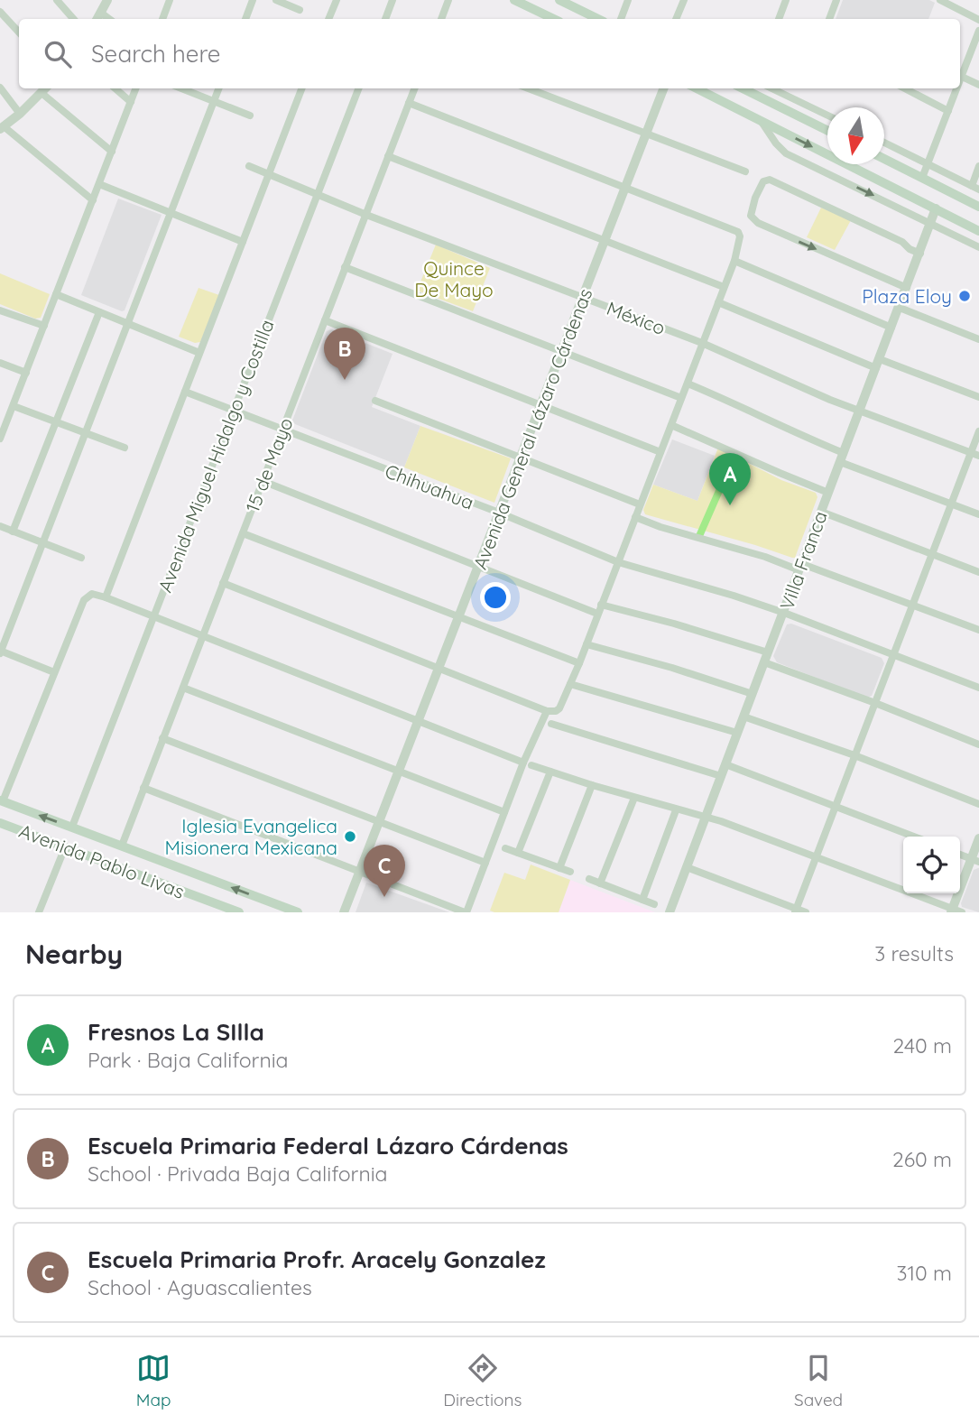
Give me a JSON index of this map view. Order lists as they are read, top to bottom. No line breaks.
{"streets":{"main road":["Avenida Pablo Livas"],"street":["México","Avenida General Lázaro Cárdenas","Avenida Miguel Hidalgo y Costilla","15 de Mayo","Chihuahua","Villa Franca"]},"crossings":[["México","Avenida General Lázaro Cárdenas"],["México","Avenida Miguel Hidalgo y Costilla"],["México","15 de Mayo"],["México","Villa Franca"],["Avenida General Lázaro Cárdenas","Chihuahua"],["Avenida Miguel Hidalgo y Costilla","Chihuahua"],["Avenida Miguel Hidalgo y Costilla","Avenida Pablo Livas"],["15 de Mayo","Chihuahua"],["15 de Mayo","Avenida Pablo Livas"],["Chihuahua","Villa Franca"]],"parks":["Quince De Mayo"],"places":["Plaza Eloy","Iglesia Evangelica Misionera Mexicana"],"north":"bottom","page":{"search":"Search here","pins":["B","A","C"],"heading":["Nearby","3 results"],"list":[{"mark":"A","name":"Fresnos La SIlla","note":"Park · Baja California","value":"240 m"},{"mark":"B","name":"Escuela Primaria Federal Lázaro Cárdenas","note":"School · Privada Baja California","value":"260 m"},{"mark":"C","name":"Escuela Primaria Profr. Aracely Gonzalez","note":"School · Aguascalientes","value":"310 m"}],"nav":["Map","Directions","Saved"]}}
